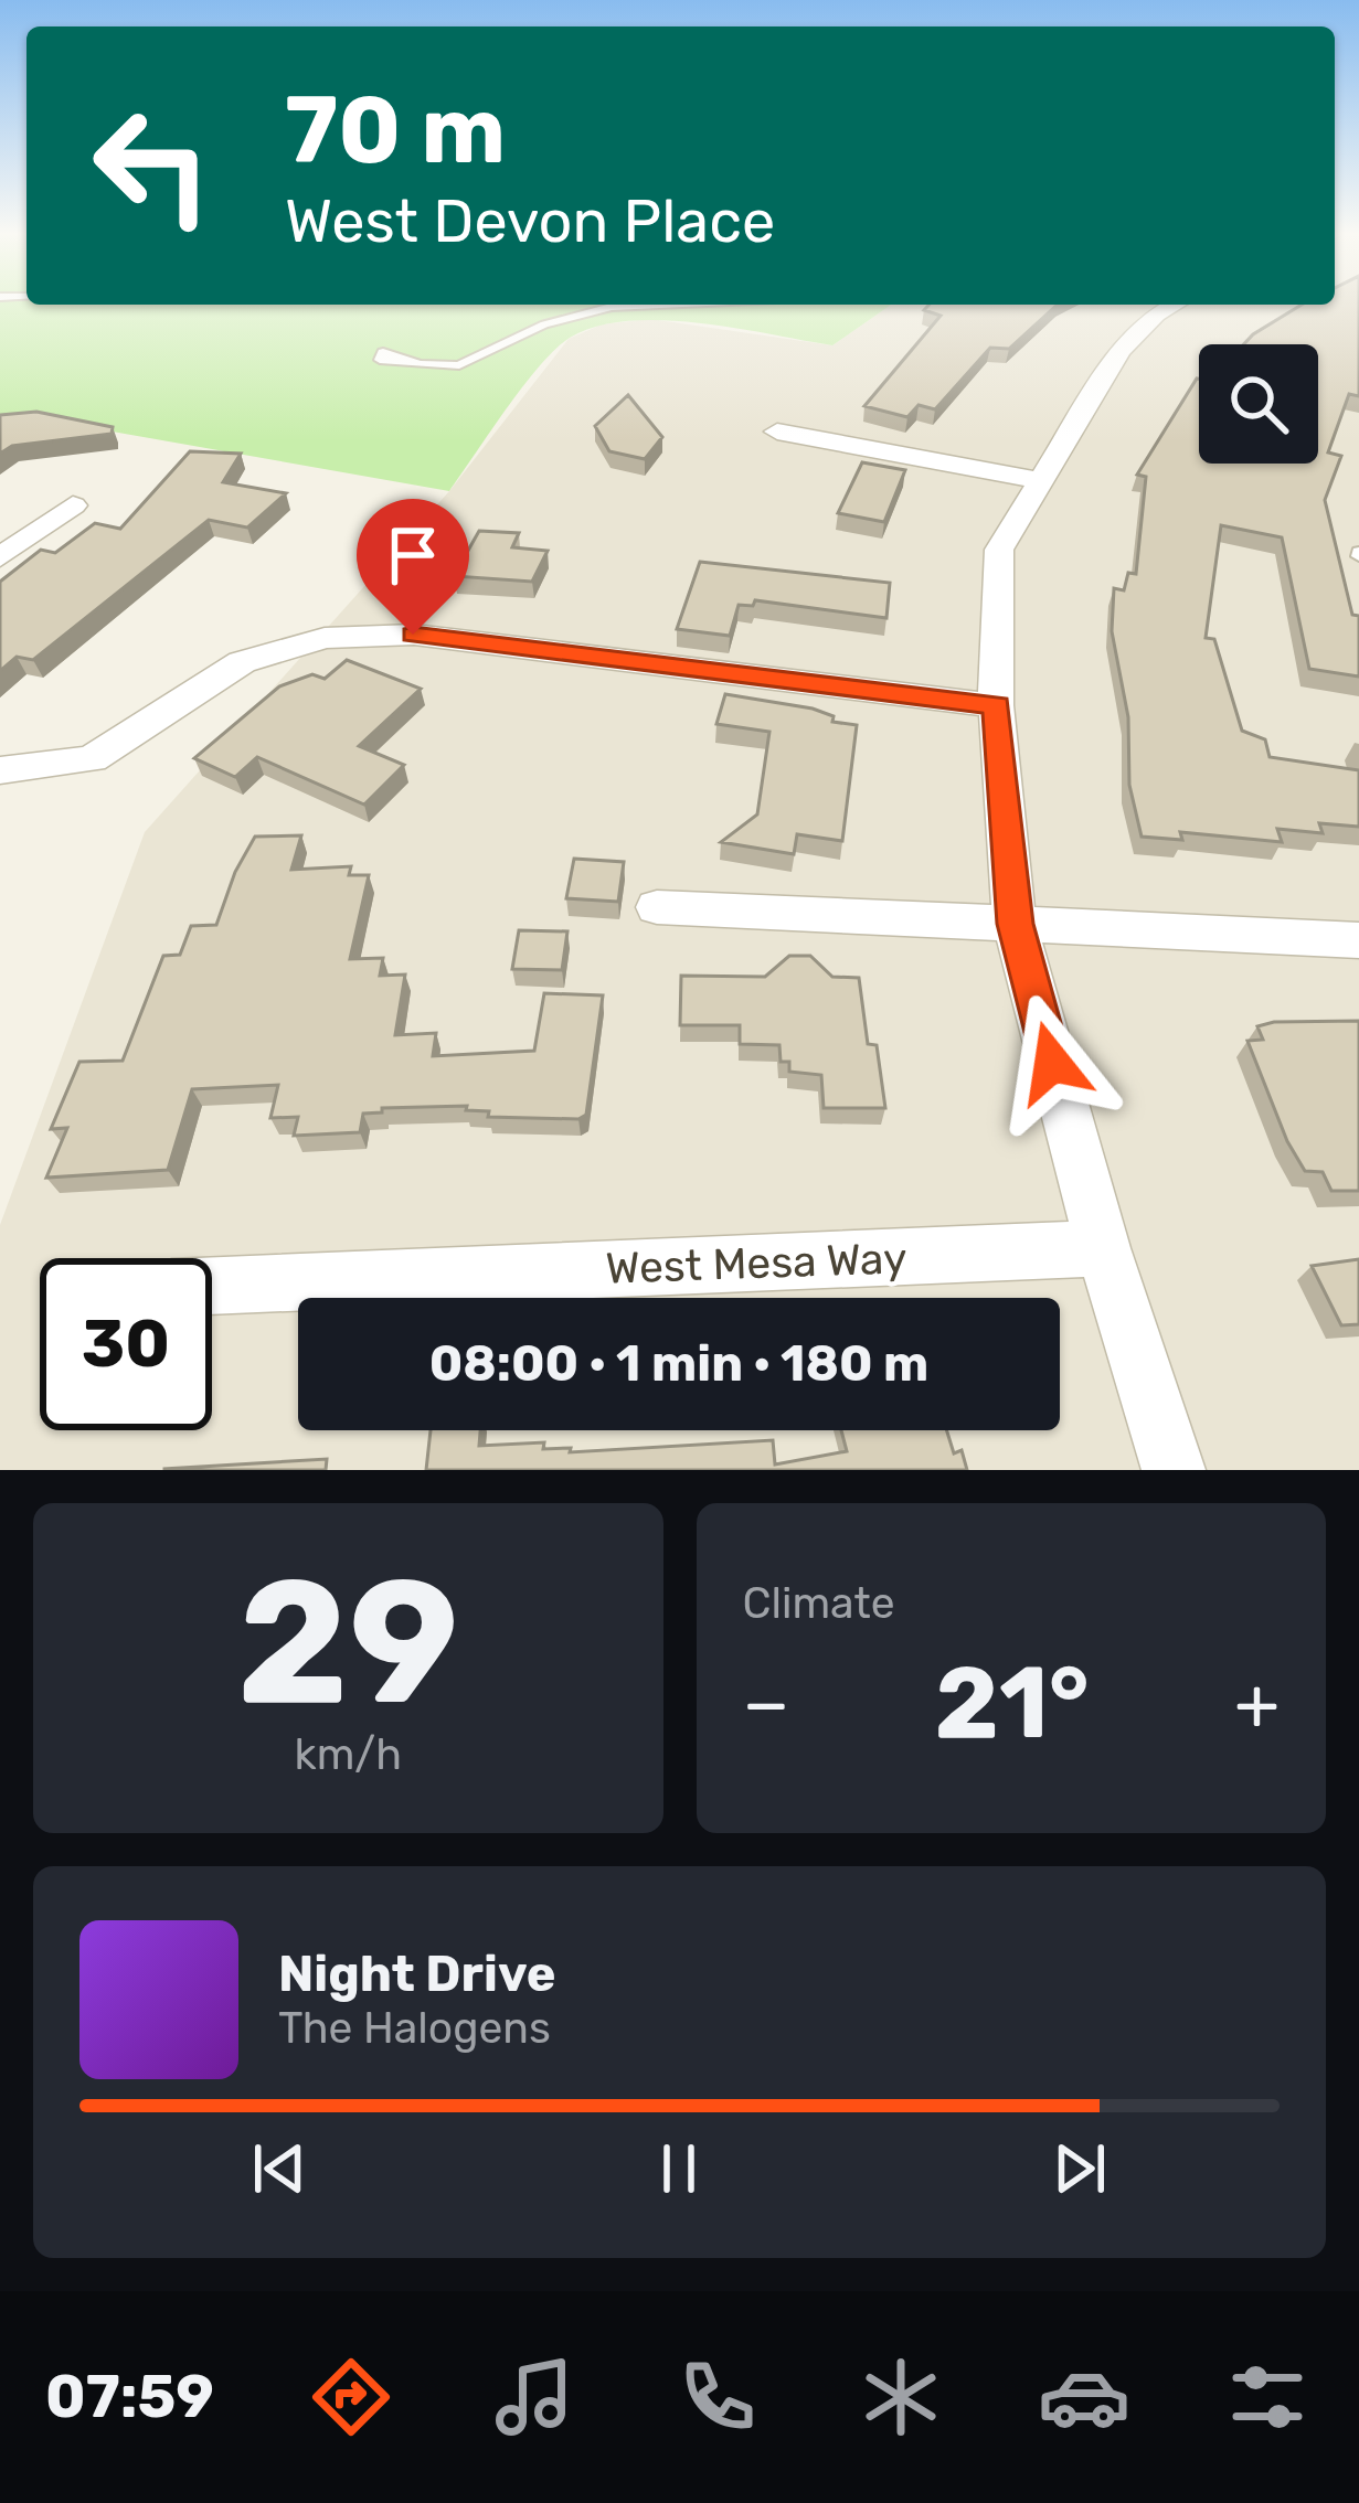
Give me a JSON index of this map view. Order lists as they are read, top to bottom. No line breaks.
{"streets":{"street":["West Mesa Way"]},"page":{"turn":["70 m","West Devon Place"],"limit":"30","trip":"08:00 · 1 min · 180 m","tile":[["29","km/h"],"Climate"],"heat":["−","21°","+"],"song":["Night Drive","The Halogens"],"tabs":"07:59"}}
